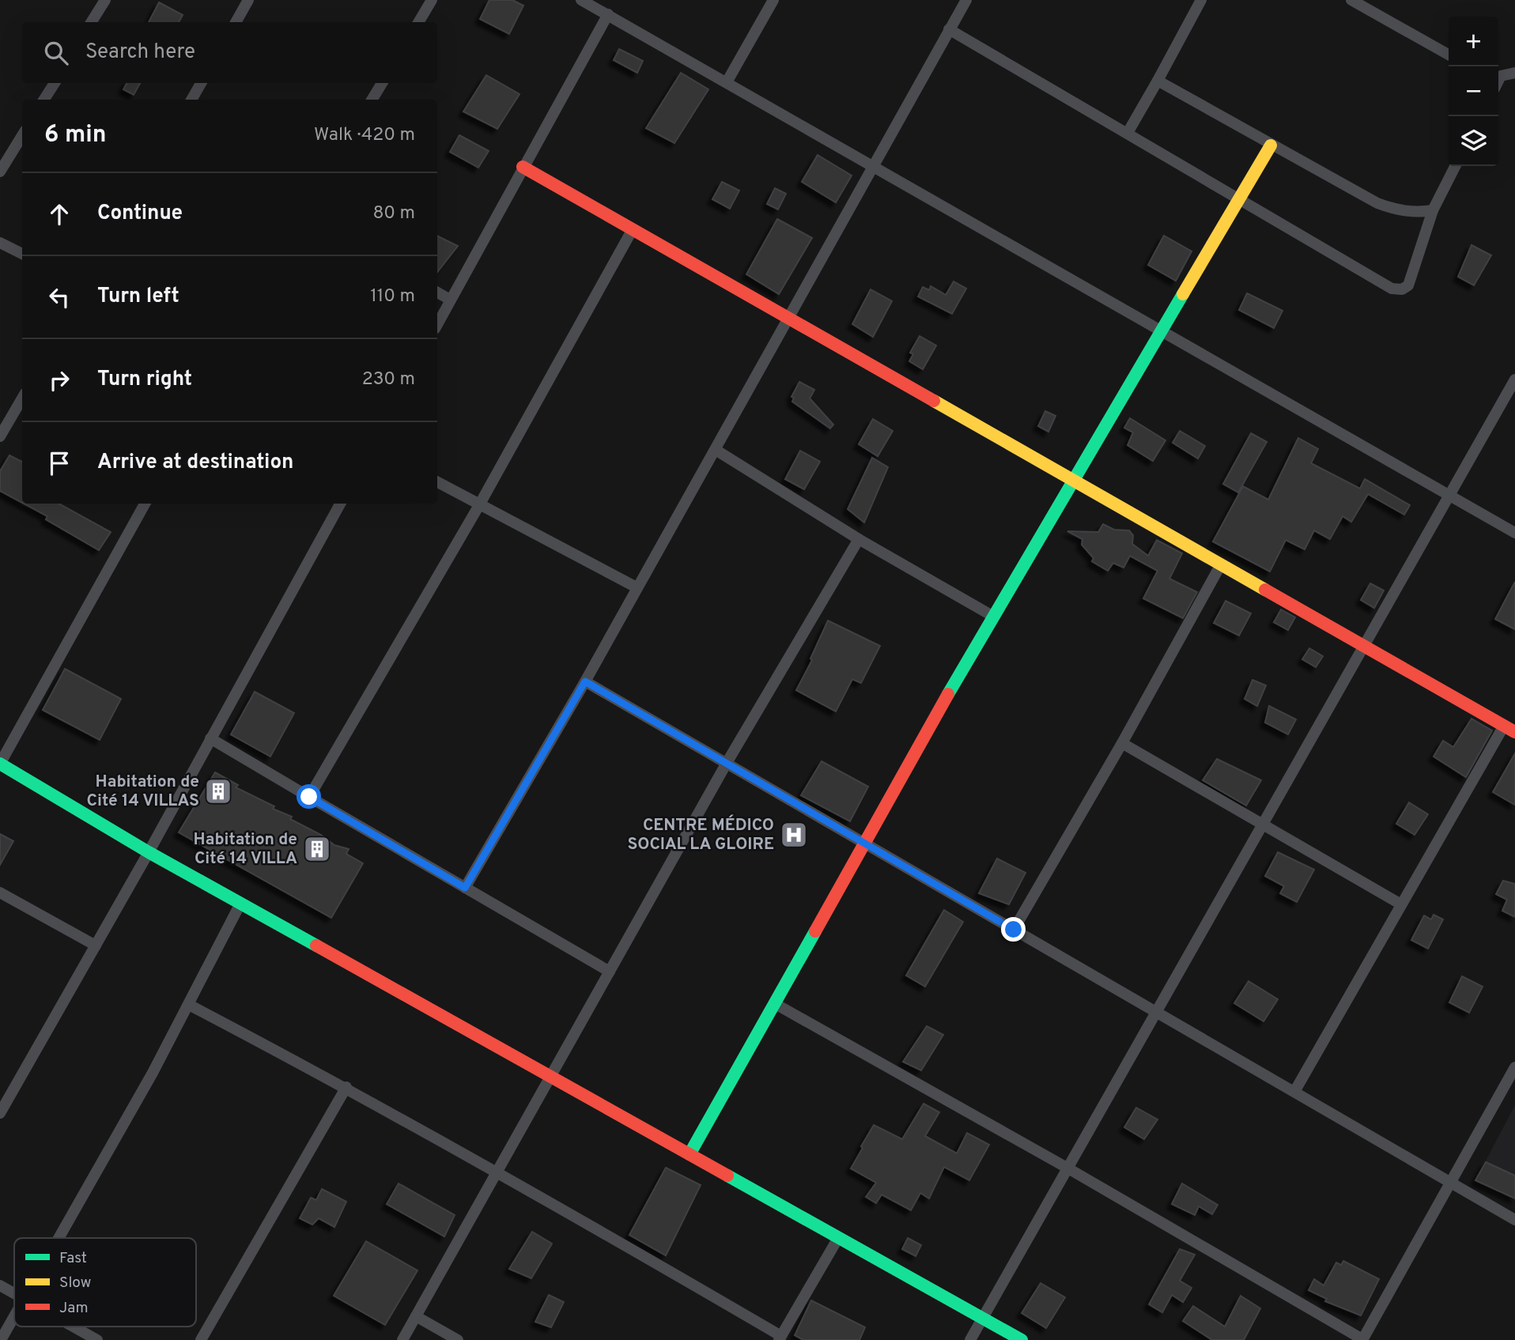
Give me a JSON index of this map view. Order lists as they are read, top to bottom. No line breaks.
{"places":{"building":["Habitation de Cité 14 VILLAS","Habitation de Cité 14 VILLA"],"hospital":["CENTRE MÉDICO SOCIAL LA GLOIRE"]},"legend":["Fast","Slow","Jam"],"page":{"map_buttons":["+","−"],"search":"Search here","heading":["6 min","Walk · 420 m"],"list":[["Continue","80 m"],["Turn left","110 m"],["Turn right","230 m"],"Arrive at destination"]}}
